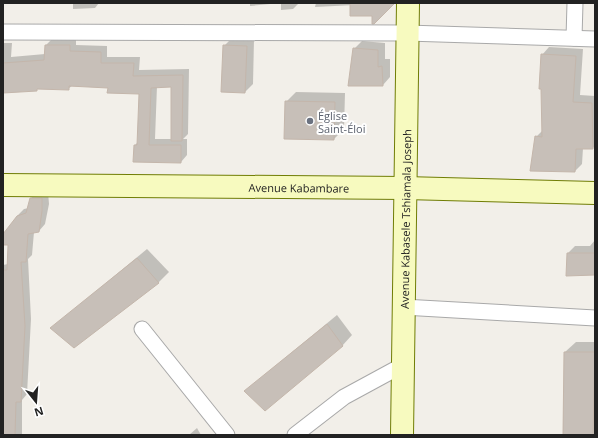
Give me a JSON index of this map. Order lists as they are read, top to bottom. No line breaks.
{"streets":{"main road":["Avenue Kabambare","Avenue Kabasele Tshiamala Joseph"]},"crossings":[["Avenue Kabambare","Avenue Kabasele Tshiamala Joseph"]],"places":["Église Saint-Éloi"],"north":"bottom"}
